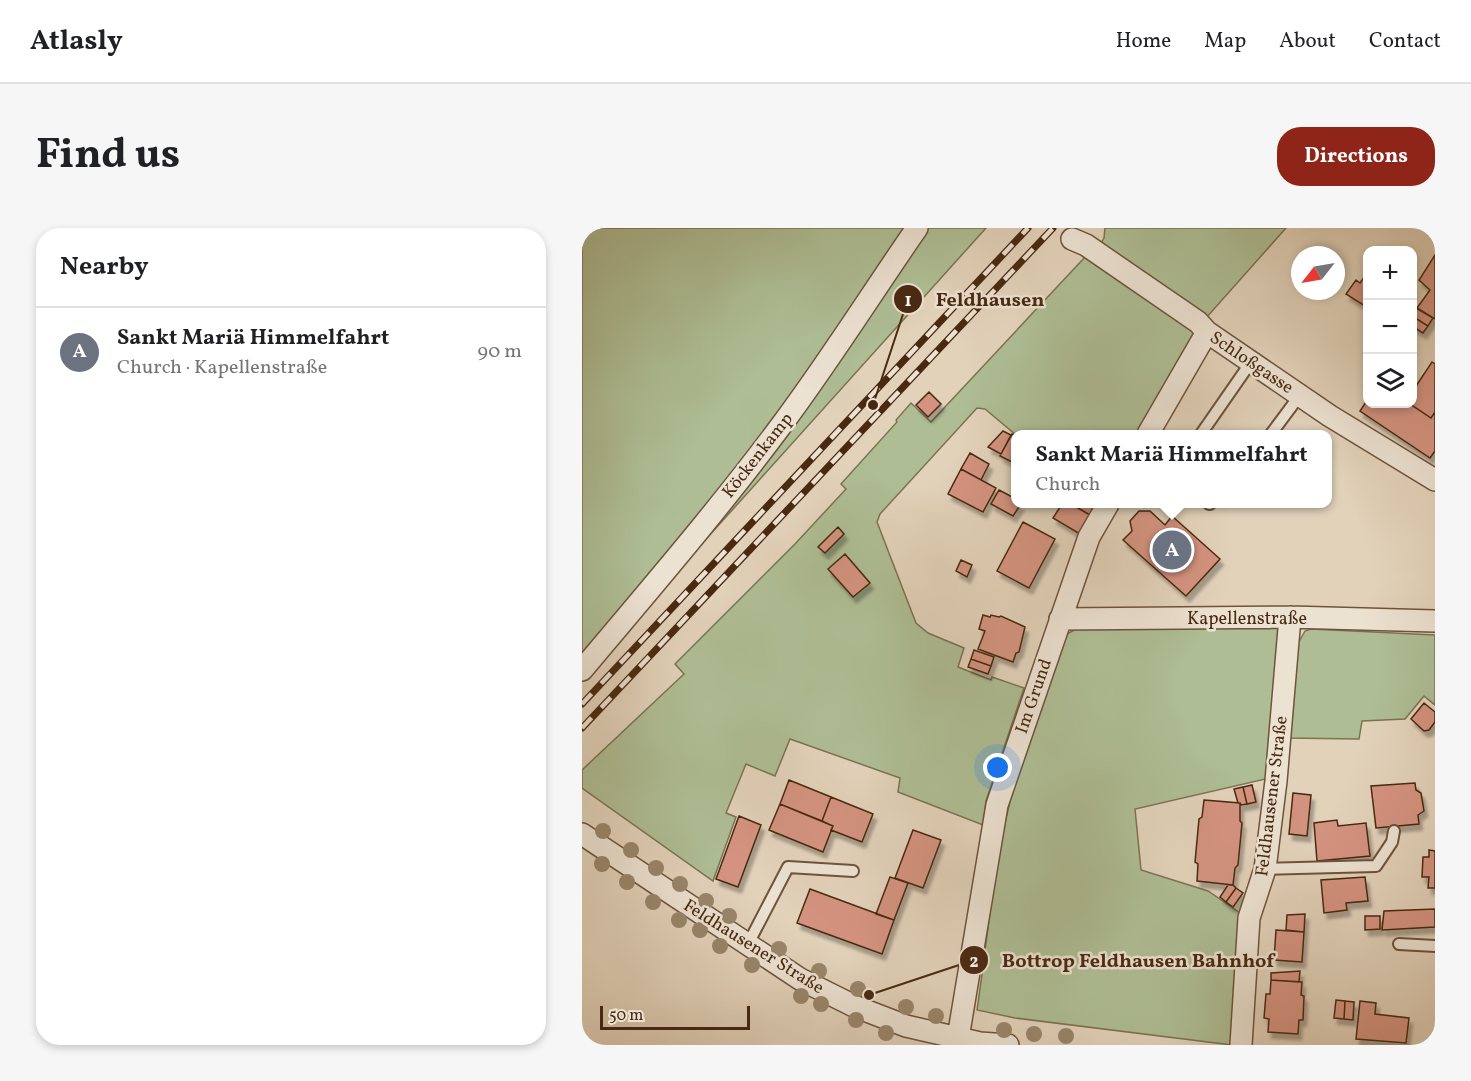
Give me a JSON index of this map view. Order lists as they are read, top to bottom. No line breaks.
{"streets":{"street":["Schloßgasse","Köckenkamp","Kapellenstraße","Im Grund","Feldhausener Straße"]},"crossings":[["Kapellenstraße","Im Grund"],["Kapellenstraße","Feldhausener Straße"],["Im Grund","Feldhausener Straße"]],"places":["Feldhausen","Bottrop Feldhausen Bahnhof"],"scale_bar":"50 m","north":"bottom left","page":{"header":"Atlasly","nav":["Home","Map","About","Contact"],"title":"Find us","buttons":"Directions","heading":"Nearby","map_buttons":["+","−"],"list":[{"mark":"A","name":"Sankt Mariä Himmelfahrt","note":"Church · Kapellenstraße","value":"90 m"}],"popup":["Sankt Mariä Himmelfahrt","Church"],"pins":"A","scale":"50 m"}}
